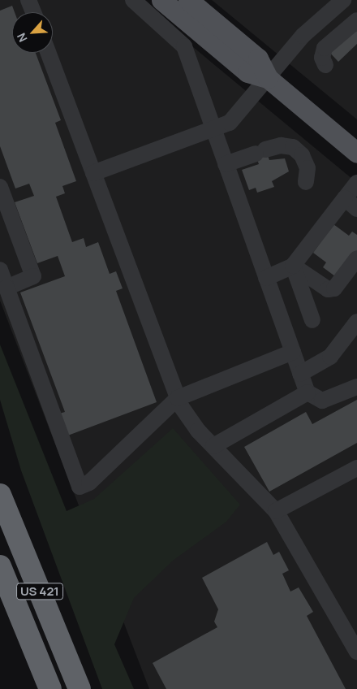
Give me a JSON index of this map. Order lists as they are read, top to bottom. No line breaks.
{"streets":{"highway":["US 421"]},"north":"bottom left"}
